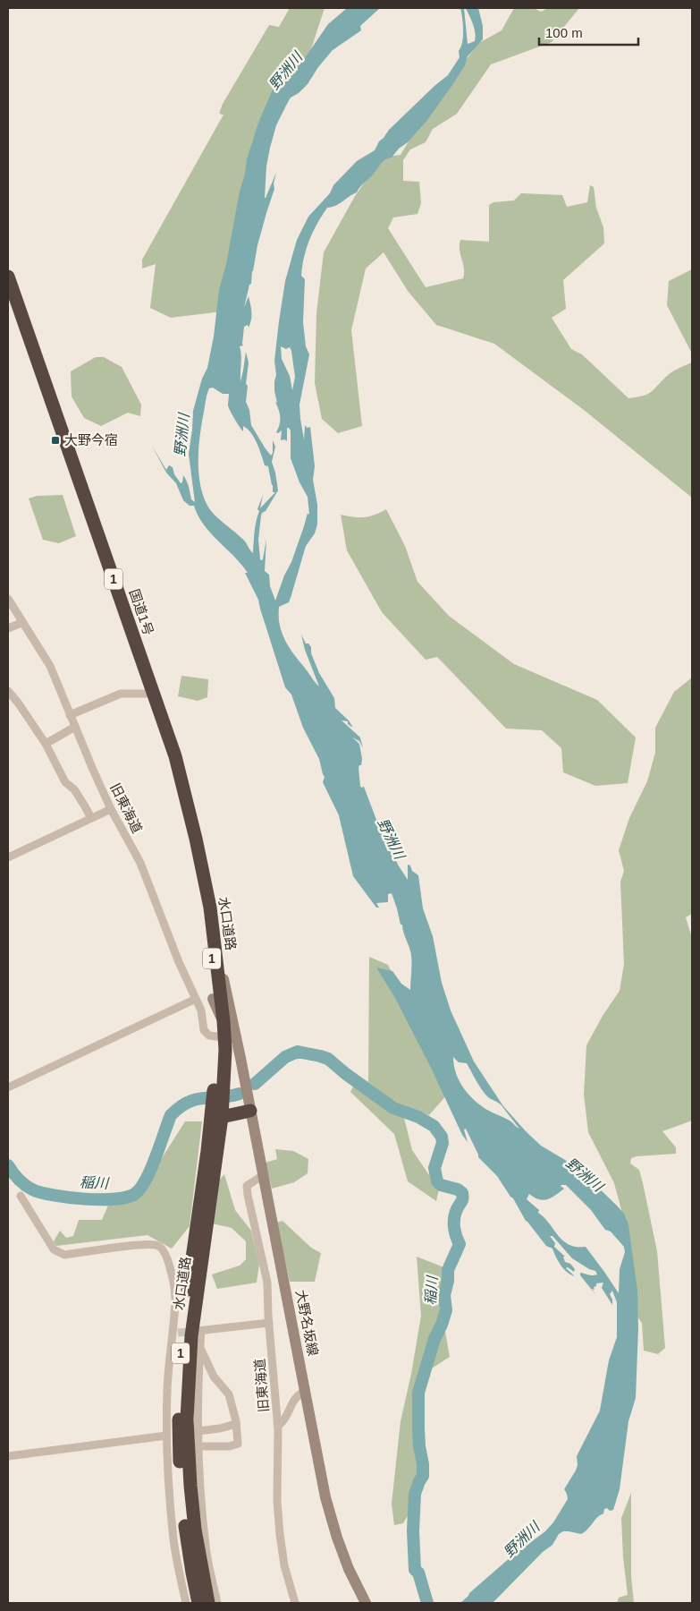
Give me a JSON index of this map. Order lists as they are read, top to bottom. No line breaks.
{"streets":{"highway":["1","国道1号","水口道路"],"main road":["大野名坂線"],"street":["旧東海道"]},"crossings":[["国道1号","水口道路"],["旧東海道","水口道路"],["旧東海道","大野名坂線"],["水口道路","大野名坂線"]],"water":["野洲川","稲川"],"places":{"transit":["大野今宿"]},"scale_bar":"100 m"}
